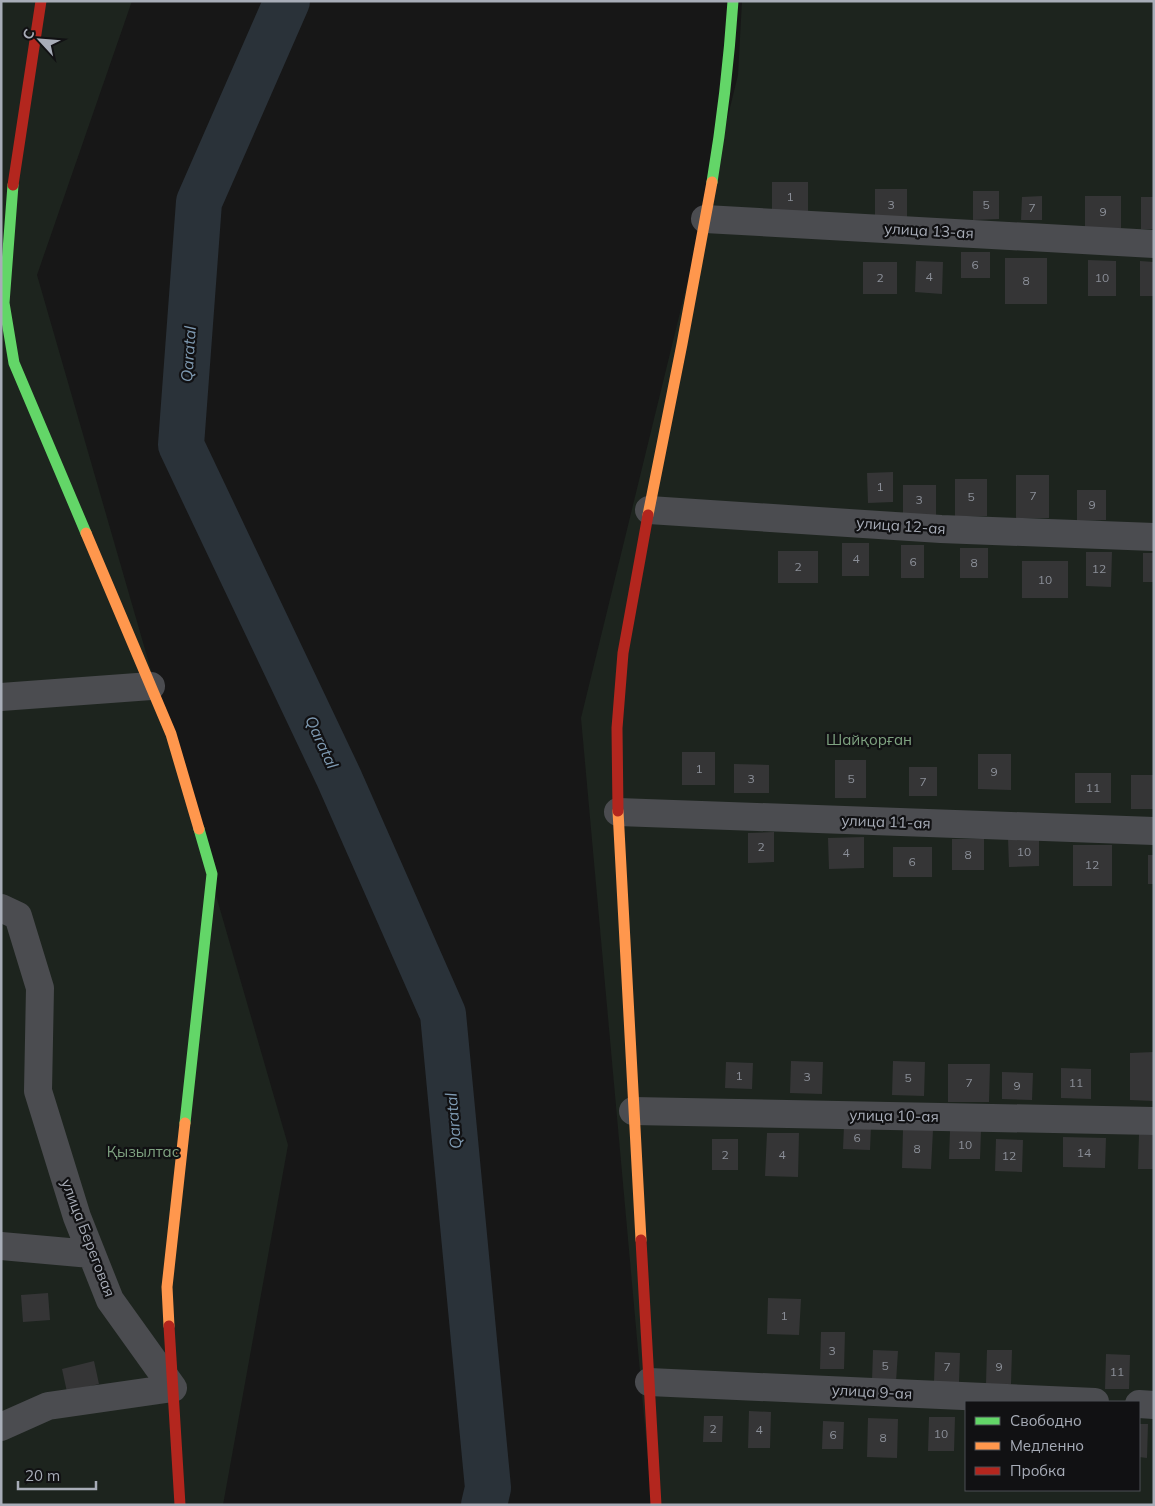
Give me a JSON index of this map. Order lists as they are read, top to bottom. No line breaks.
{"streets":{"street":["улица 13-ая","улица 12-ая","улица 11-ая","улица 10-ая","улица Береговая","улица 9-ая"]},"water":["Qaratal"],"parks":["Шайқорған","Қызылтас"],"house_numbers":["1","3","5","7","9","6","4","2","10","8","1","7","5","3","9","4","6","8","2","12","10","1","9","3","5","7","11","2","10","4","8","6","12","1","3","5","7","11","9","6","10","8","14","2","4","12","1","3","5","7","9","11","2","4","10","6","8"],"legend":["Свободно","Медленно","Пробка"],"scale_bar":"20 m","north":"top left"}
